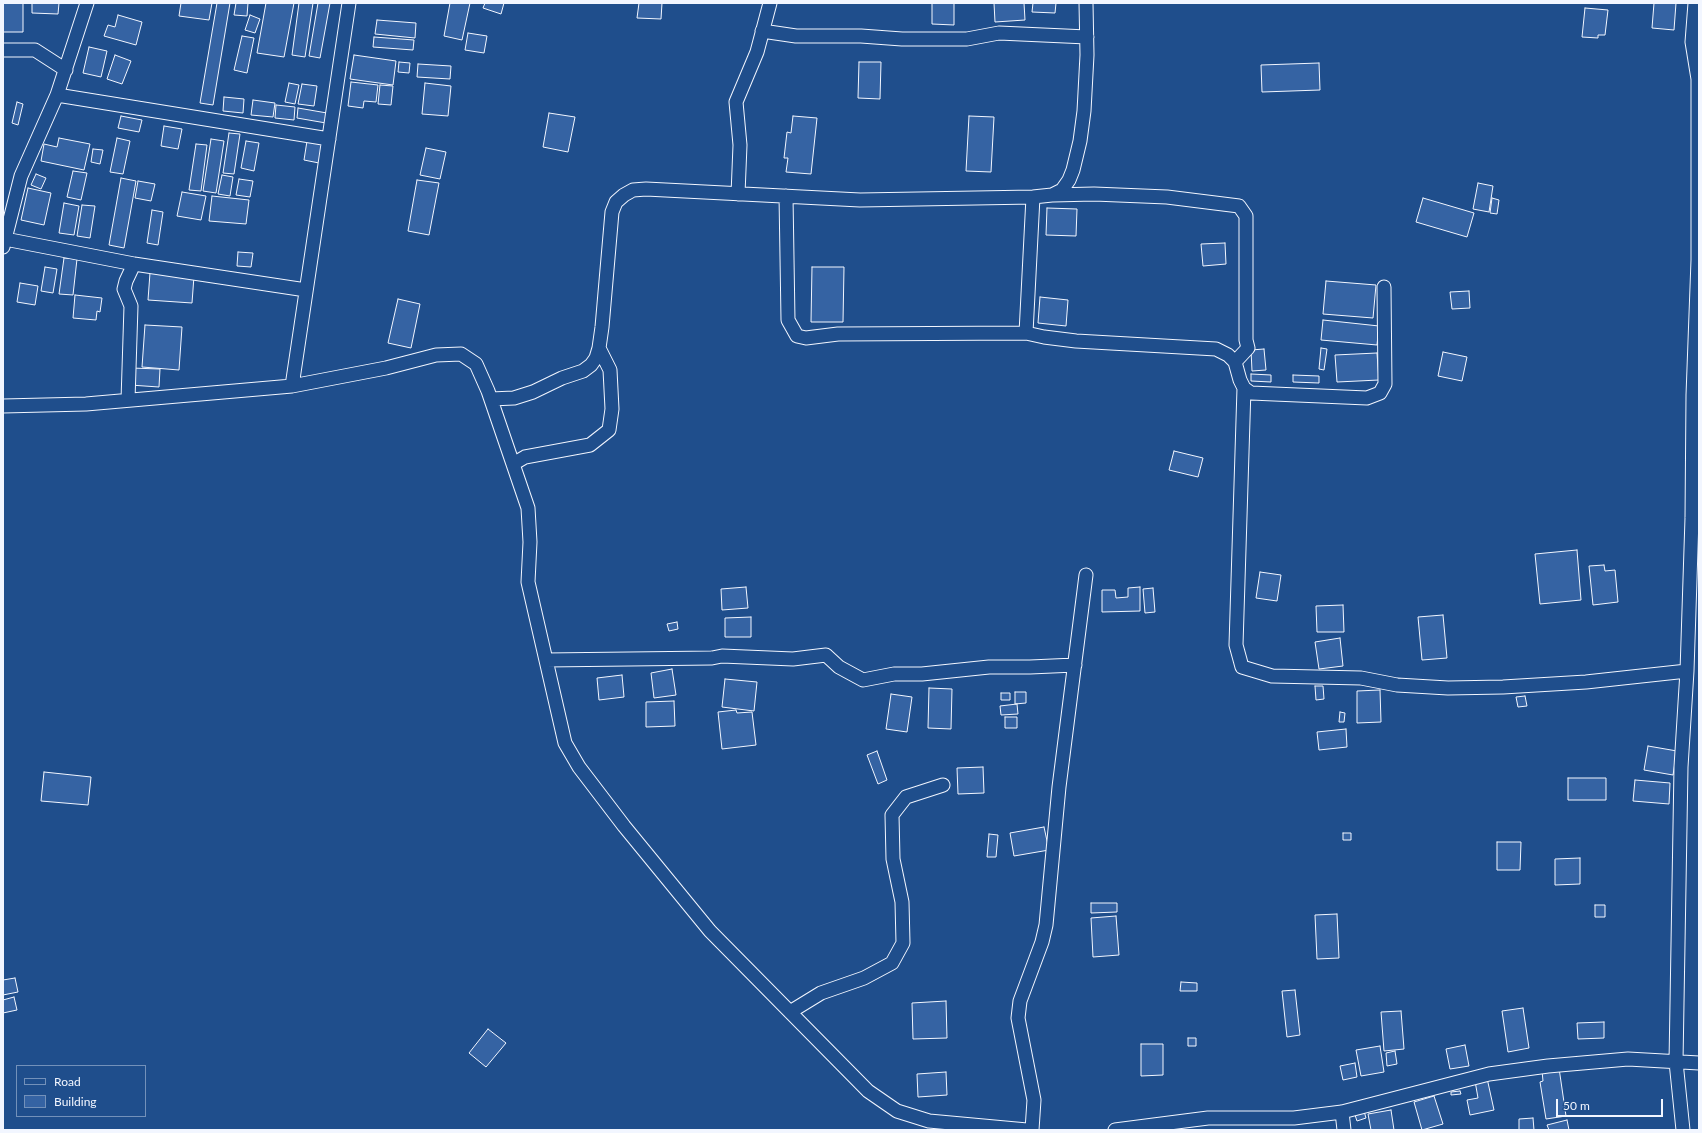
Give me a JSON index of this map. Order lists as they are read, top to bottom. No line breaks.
{"legend":["Road","Building"],"scale_bar":"50 m"}
